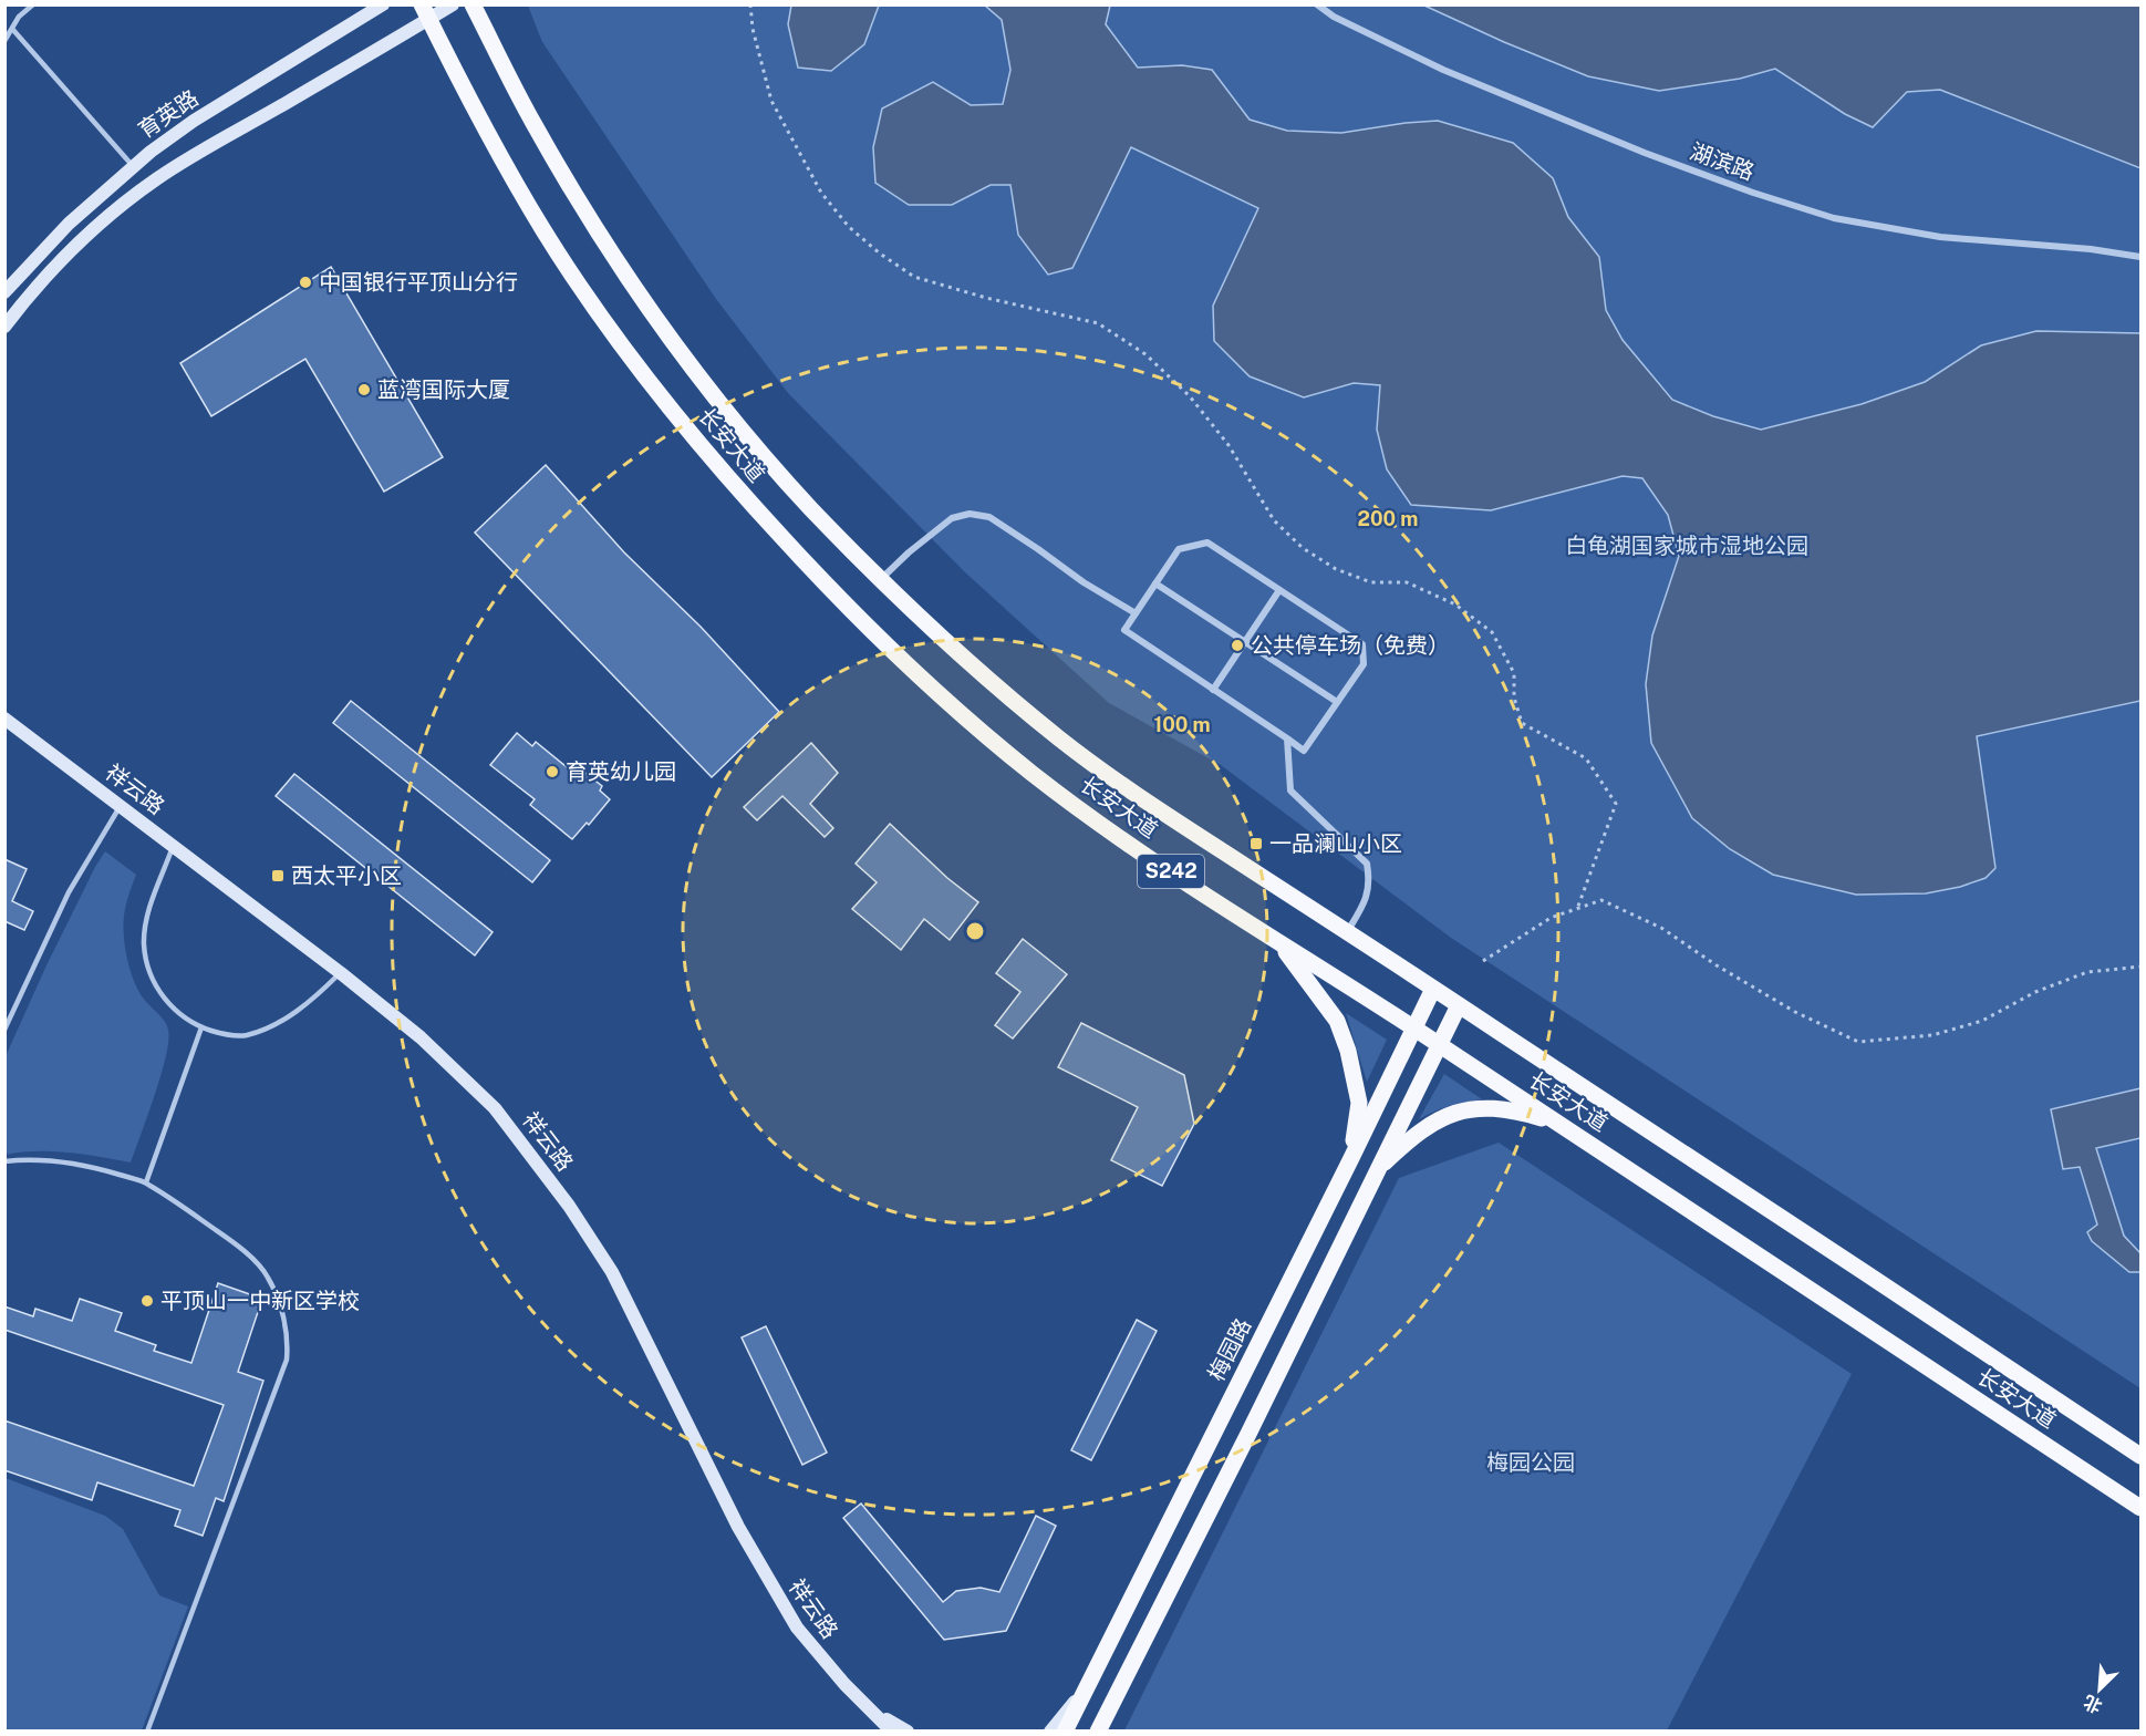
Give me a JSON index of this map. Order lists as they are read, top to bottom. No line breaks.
{"streets":{"main road":["育英路","长安大道","祥云路","S242","梅园路"],"street":["湖滨路"]},"crossings":[["长安大道","梅园路"]],"parks":["白龟湖国家城市湿地公园","梅园公园"],"places":{"other":["中国银行平顶山分行","蓝湾国际大厦","公共停车场（免费）","育英幼儿园","平顶山一中新区学校"],"transit":["一品澜山小区","西太平小区"]},"north":"bottom left","rings":["200 m","100 m"]}
